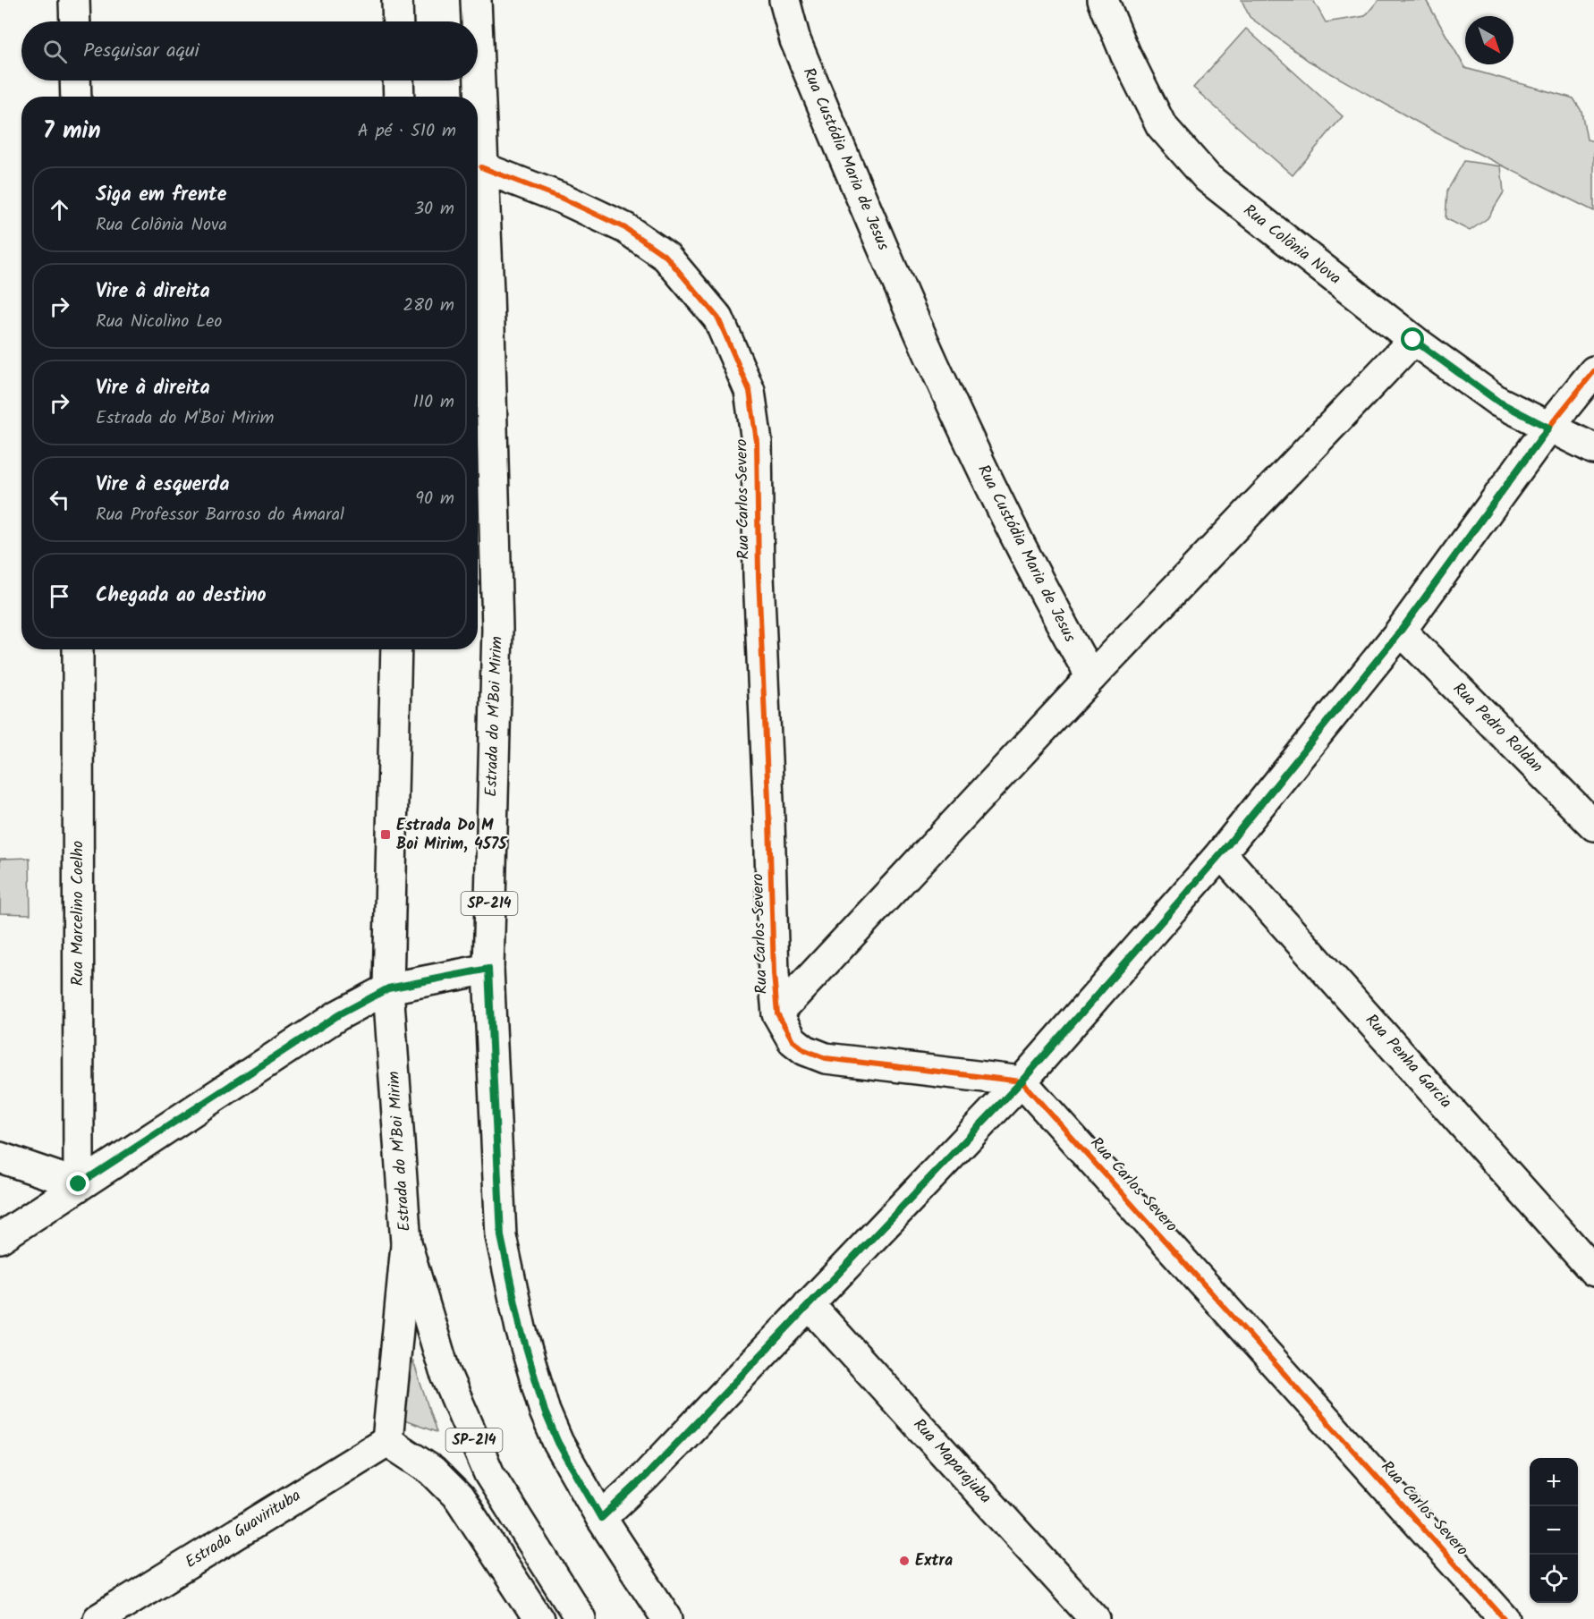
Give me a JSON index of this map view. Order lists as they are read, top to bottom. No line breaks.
{"streets":{"street":["Rua Custódia Maria de Jesus","Rua Colônia Nova","Rua Carlos Severo","Estrada do M'Boi Mirim","Rua Pedro Roldan","SP-214","Rua Marcelino Coelho","Rua Penha Garcia","Rua Maparajuba","Estrada Guavirituba"]},"crossings":[["Rua Carlos Severo","Estrada do M'Boi Mirim"]],"places":{"transit":["Estrada Do M Boi Mirim, 4575"],"other":["Extra"]},"north":"bottom right","page":{"search":"Pesquisar aqui","heading":["7 min","A pé · 510 m"],"list":[["Siga em frente","Rua Colônia Nova","30 m"],["Vire à direita","Rua Nicolino Leo","280 m"],["Vire à direita","Estrada do M'Boi Mirim","110 m"],["Vire à esquerda","Rua Professor Barroso do Amaral","90 m"],"Chegada ao destino"],"map_buttons":["+","−"]}}
